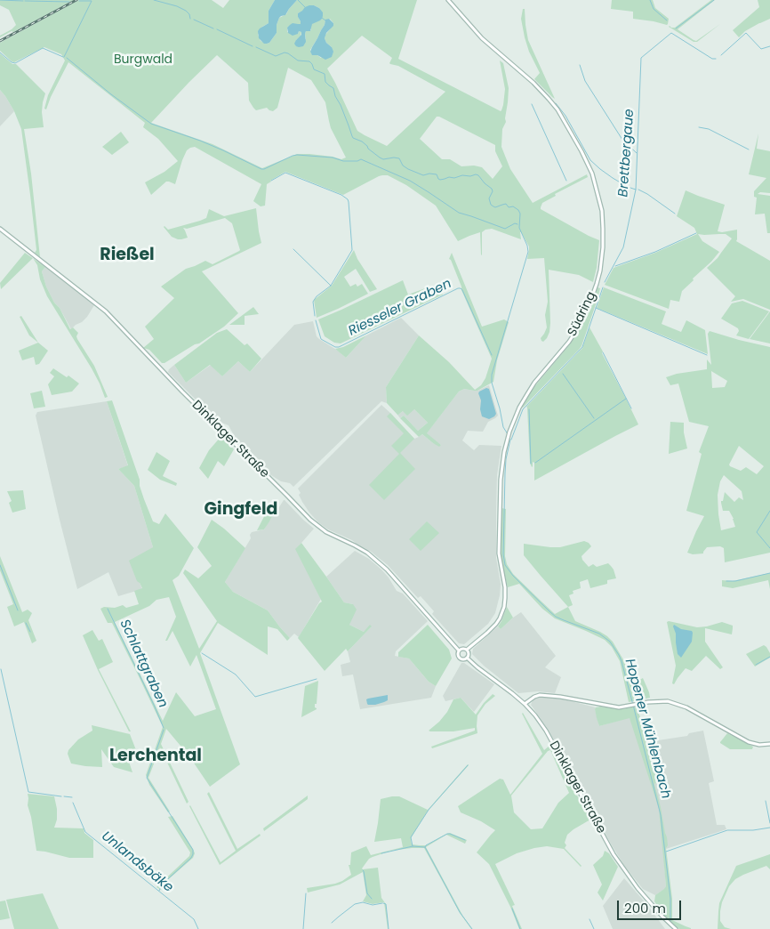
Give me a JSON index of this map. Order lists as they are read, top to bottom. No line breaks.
{"streets":{"main road":["Südring","Dinklager Straße"]},"crossings":[["Südring","Dinklager Straße"]],"districts":["Rießel","Gingfeld","Lerchental"],"water":["Brettbergaue","Riesseler Graben","Schlattgraben","Hopener Mühlenbach","Unlandsbäke"],"parks":["Burgwald"],"scale_bar":"200 m"}
